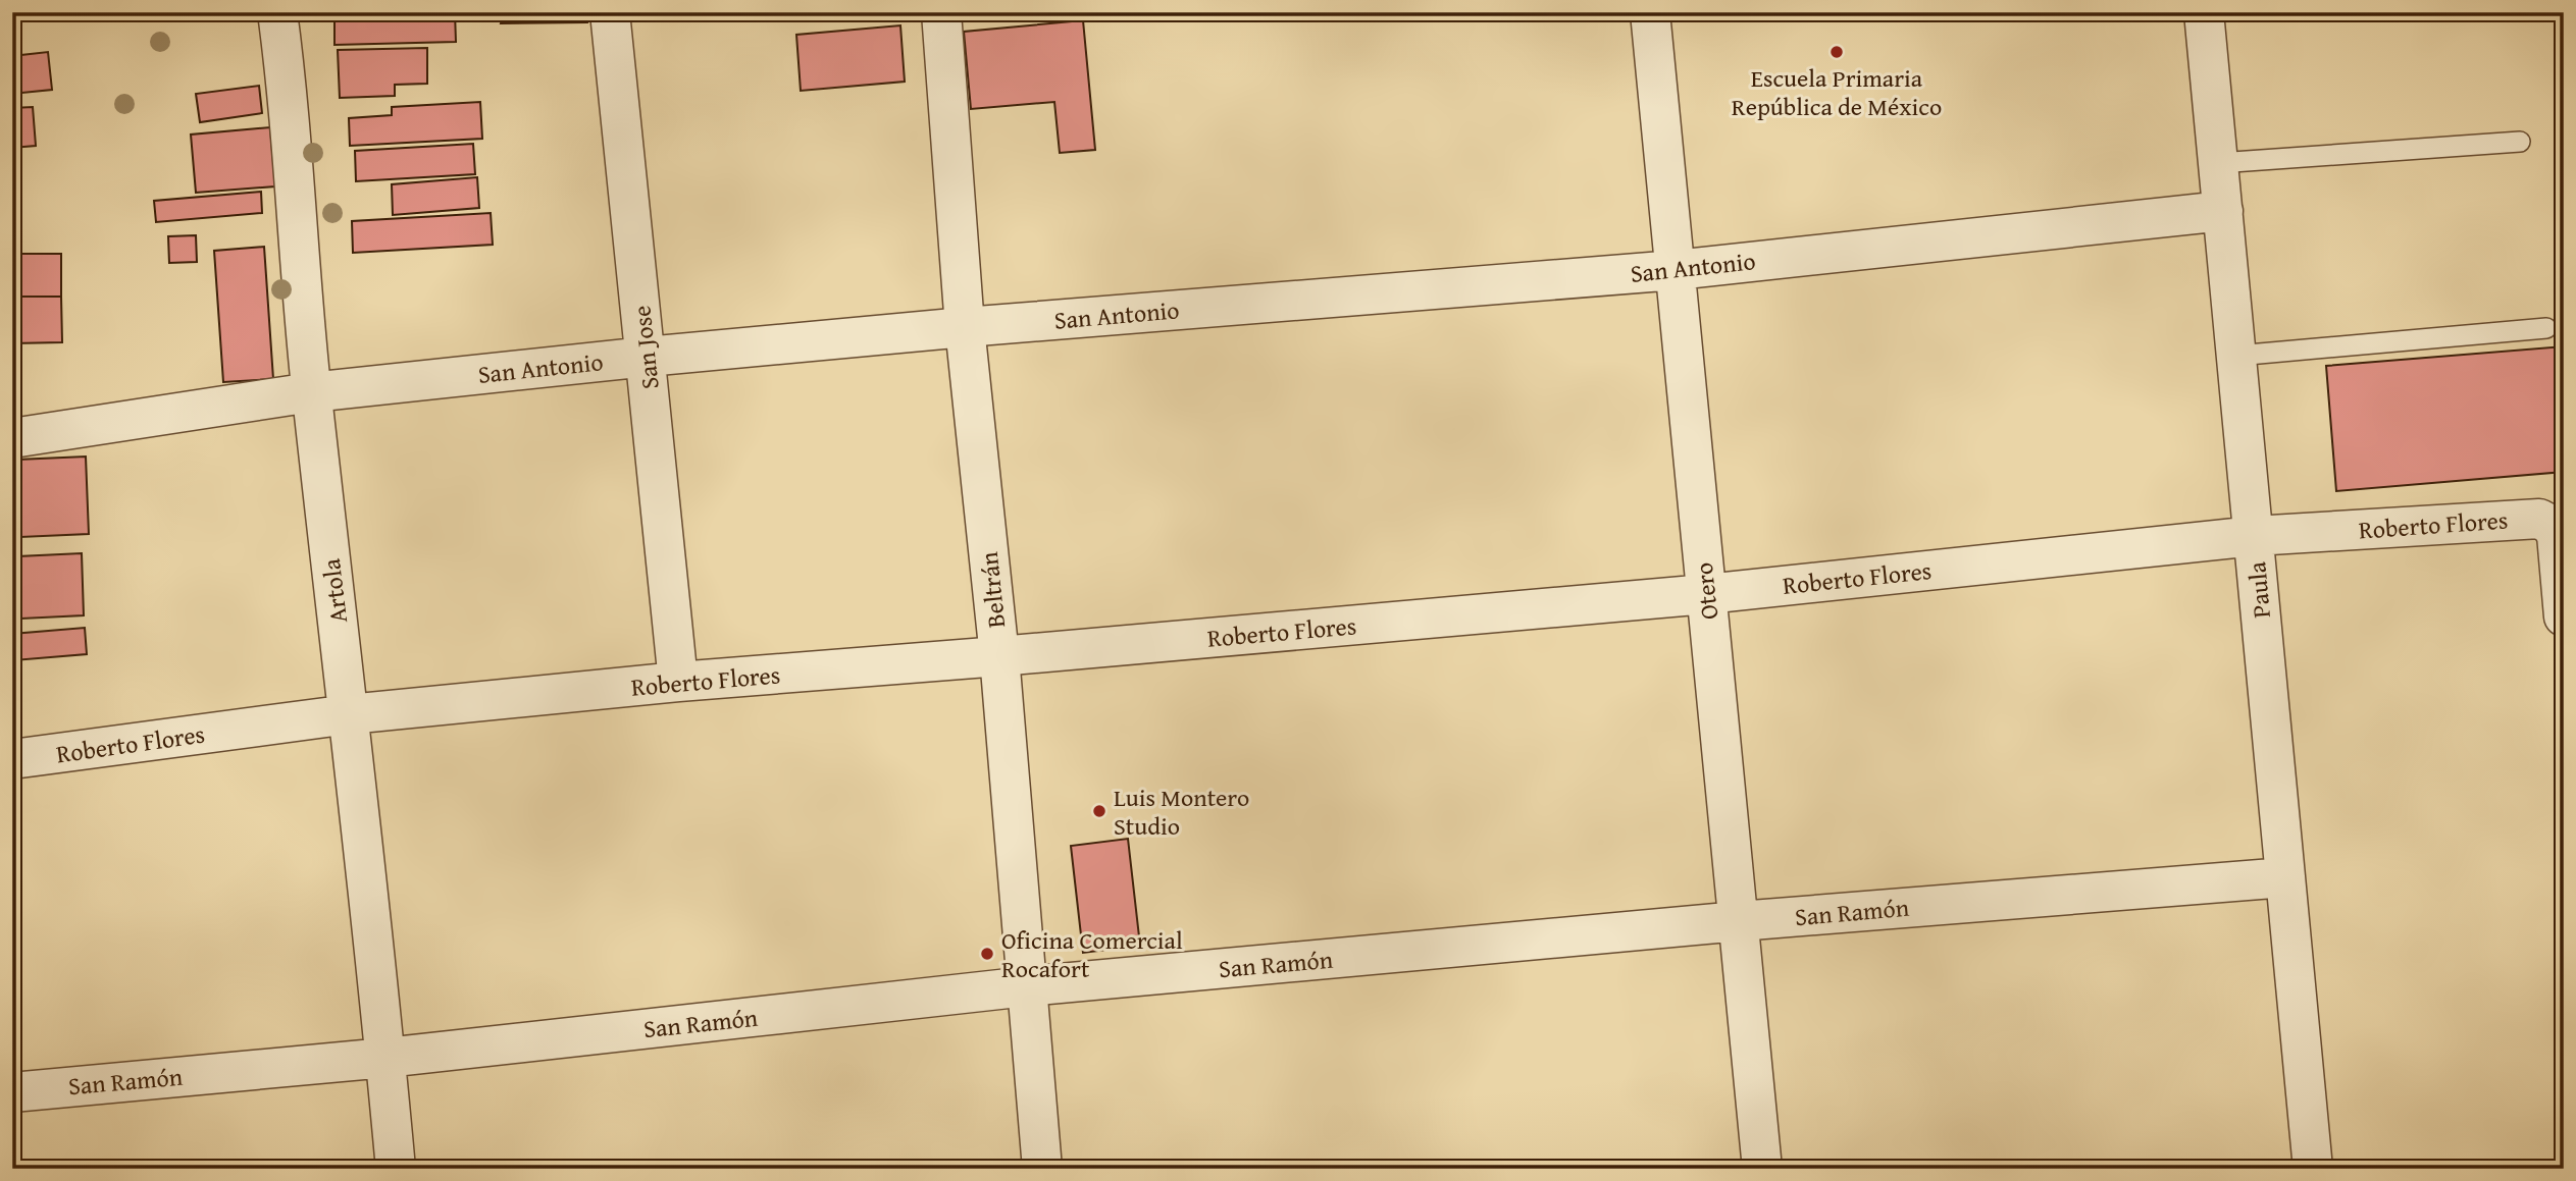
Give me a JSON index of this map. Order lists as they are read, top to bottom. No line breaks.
{"streets":{"street":["San Antonio","San Jose","Roberto Flores","Beltrán","Paula","Artola","Otero","San Ramón"]},"crossings":[["San Antonio","San Jose"],["San Antonio","Beltrán"],["San Antonio","Paula"],["San Antonio","Artola"],["San Antonio","Otero"],["San Jose","Roberto Flores"],["Roberto Flores","Beltrán"],["Roberto Flores","Paula"],["Roberto Flores","Artola"],["Roberto Flores","Otero"],["Beltrán","San Ramón"],["Paula","San Ramón"],["Artola","San Ramón"],["Otero","San Ramón"]],"places":["Escuela Primaria República de México","Luis Montero Studio","Oficina Comercial Rocafort"]}
